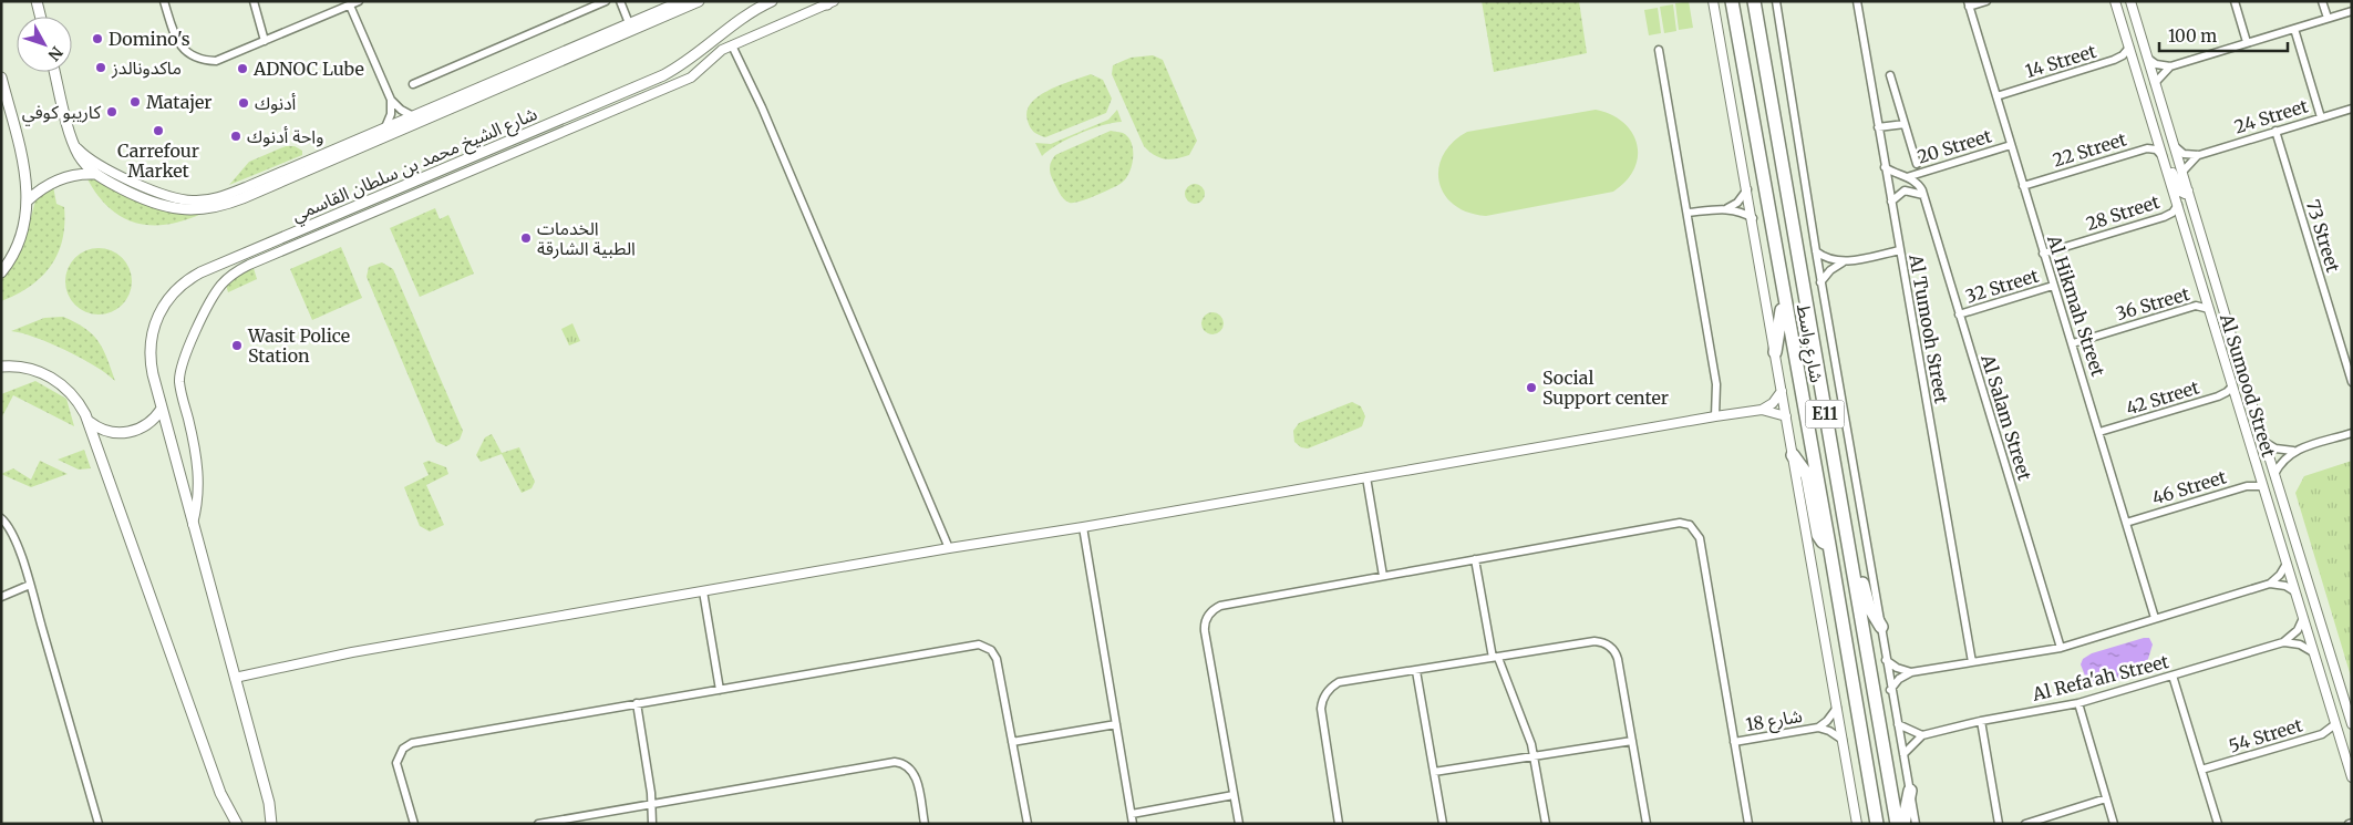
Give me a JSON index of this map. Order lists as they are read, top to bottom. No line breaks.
{"streets":{"highway":["شارع واسط","E11"],"main road":["شارع الشيخ محمد بن سلطان القاسمي"],"street":["14 Street","24 Street","20 Street","22 Street","28 Street","73 Street","32 Street","36 Street","Al Hikmah Street","Al Tumooh Street","Al Sumood Street","42 Street","Al Salam Street","46 Street","Al Refa'ah Street","شارع 18","54 Street"]},"crossings":[["14 Street","Al Hikmah Street"],["14 Street","Al Sumood Street"],["24 Street","73 Street"],["24 Street","Al Sumood Street"],["20 Street","Al Hikmah Street"],["22 Street","Al Hikmah Street"],["22 Street","Al Sumood Street"],["28 Street","Al Hikmah Street"],["28 Street","Al Sumood Street"],["32 Street","Al Hikmah Street"],["32 Street","Al Salam Street"],["36 Street","Al Hikmah Street"],["36 Street","Al Sumood Street"],["Al Hikmah Street","42 Street"],["Al Hikmah Street","46 Street"],["Al Sumood Street","42 Street"],["Al Sumood Street","46 Street"],["Al Sumood Street","54 Street"]],"places":["Domino's","ماكدونالدز","ADNOC Lube","Matajer","أدنوك","كاريبو كوفي","Carrefour Market","واحة أدنوك","الخدمات الطبية الشارقة","Wasit Police Station","Social Support center"],"scale_bar":"100 m","north":"bottom right"}
